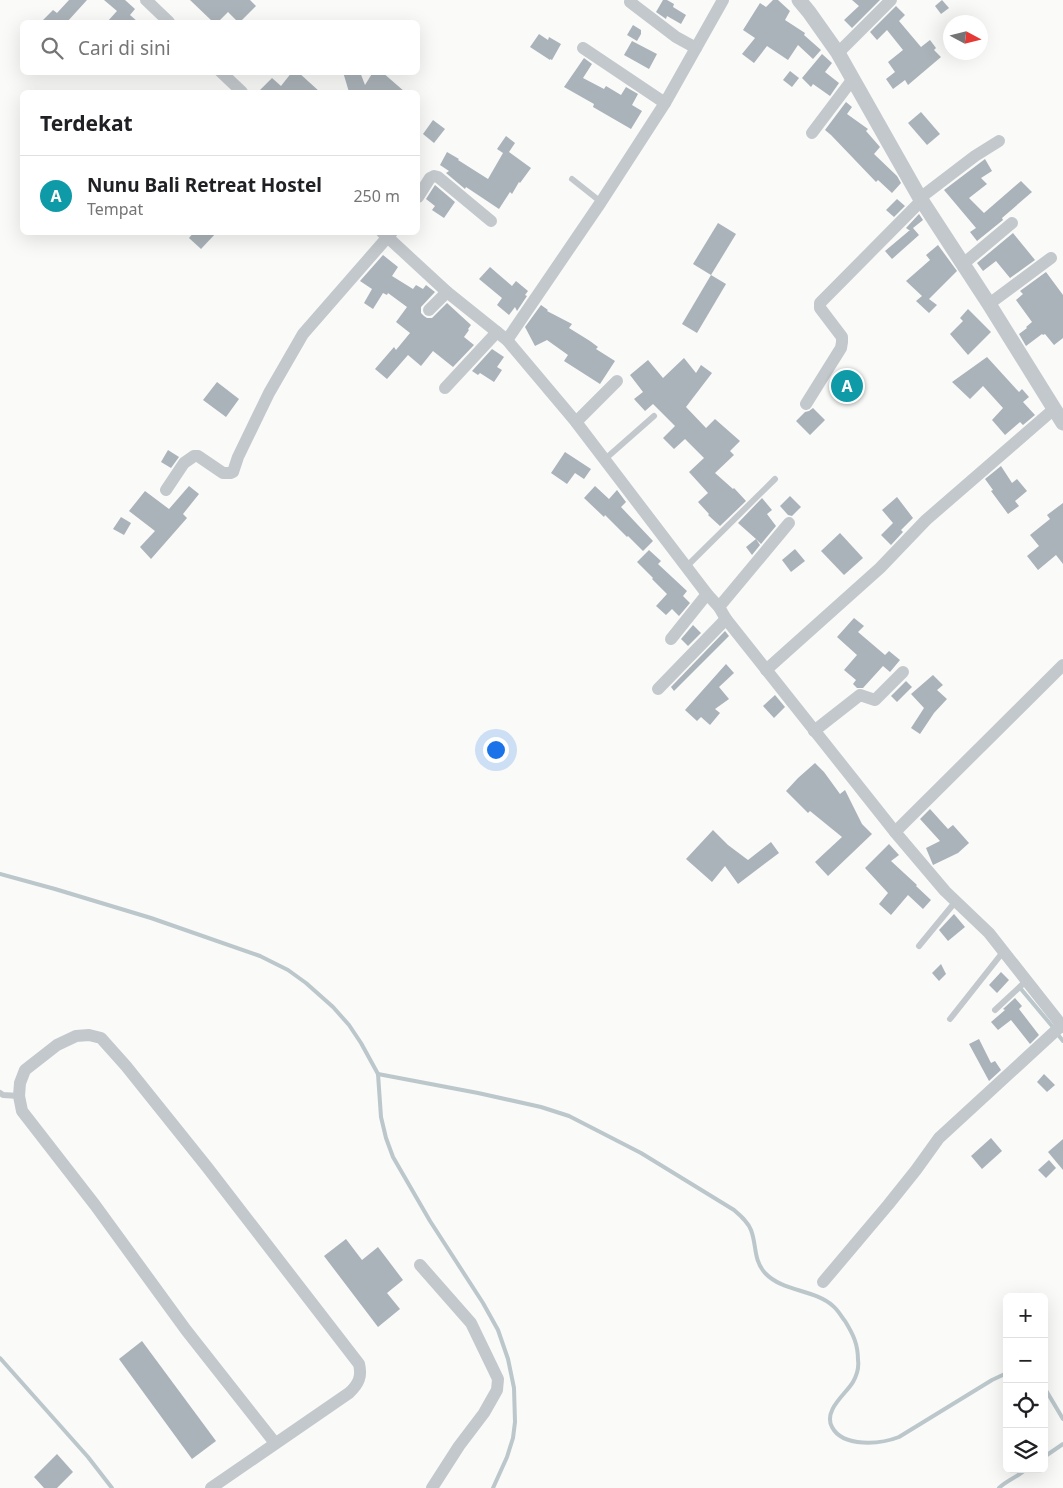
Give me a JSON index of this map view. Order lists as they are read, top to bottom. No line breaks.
{"north":"right","page":{"search":"Cari di sini","heading":"Terdekat","list":[{"mark":"A","name":"Nunu Bali Retreat Hostel","note":"Tempat","value":"250 m"}],"pins":"A","map_buttons":["+","−"]}}
